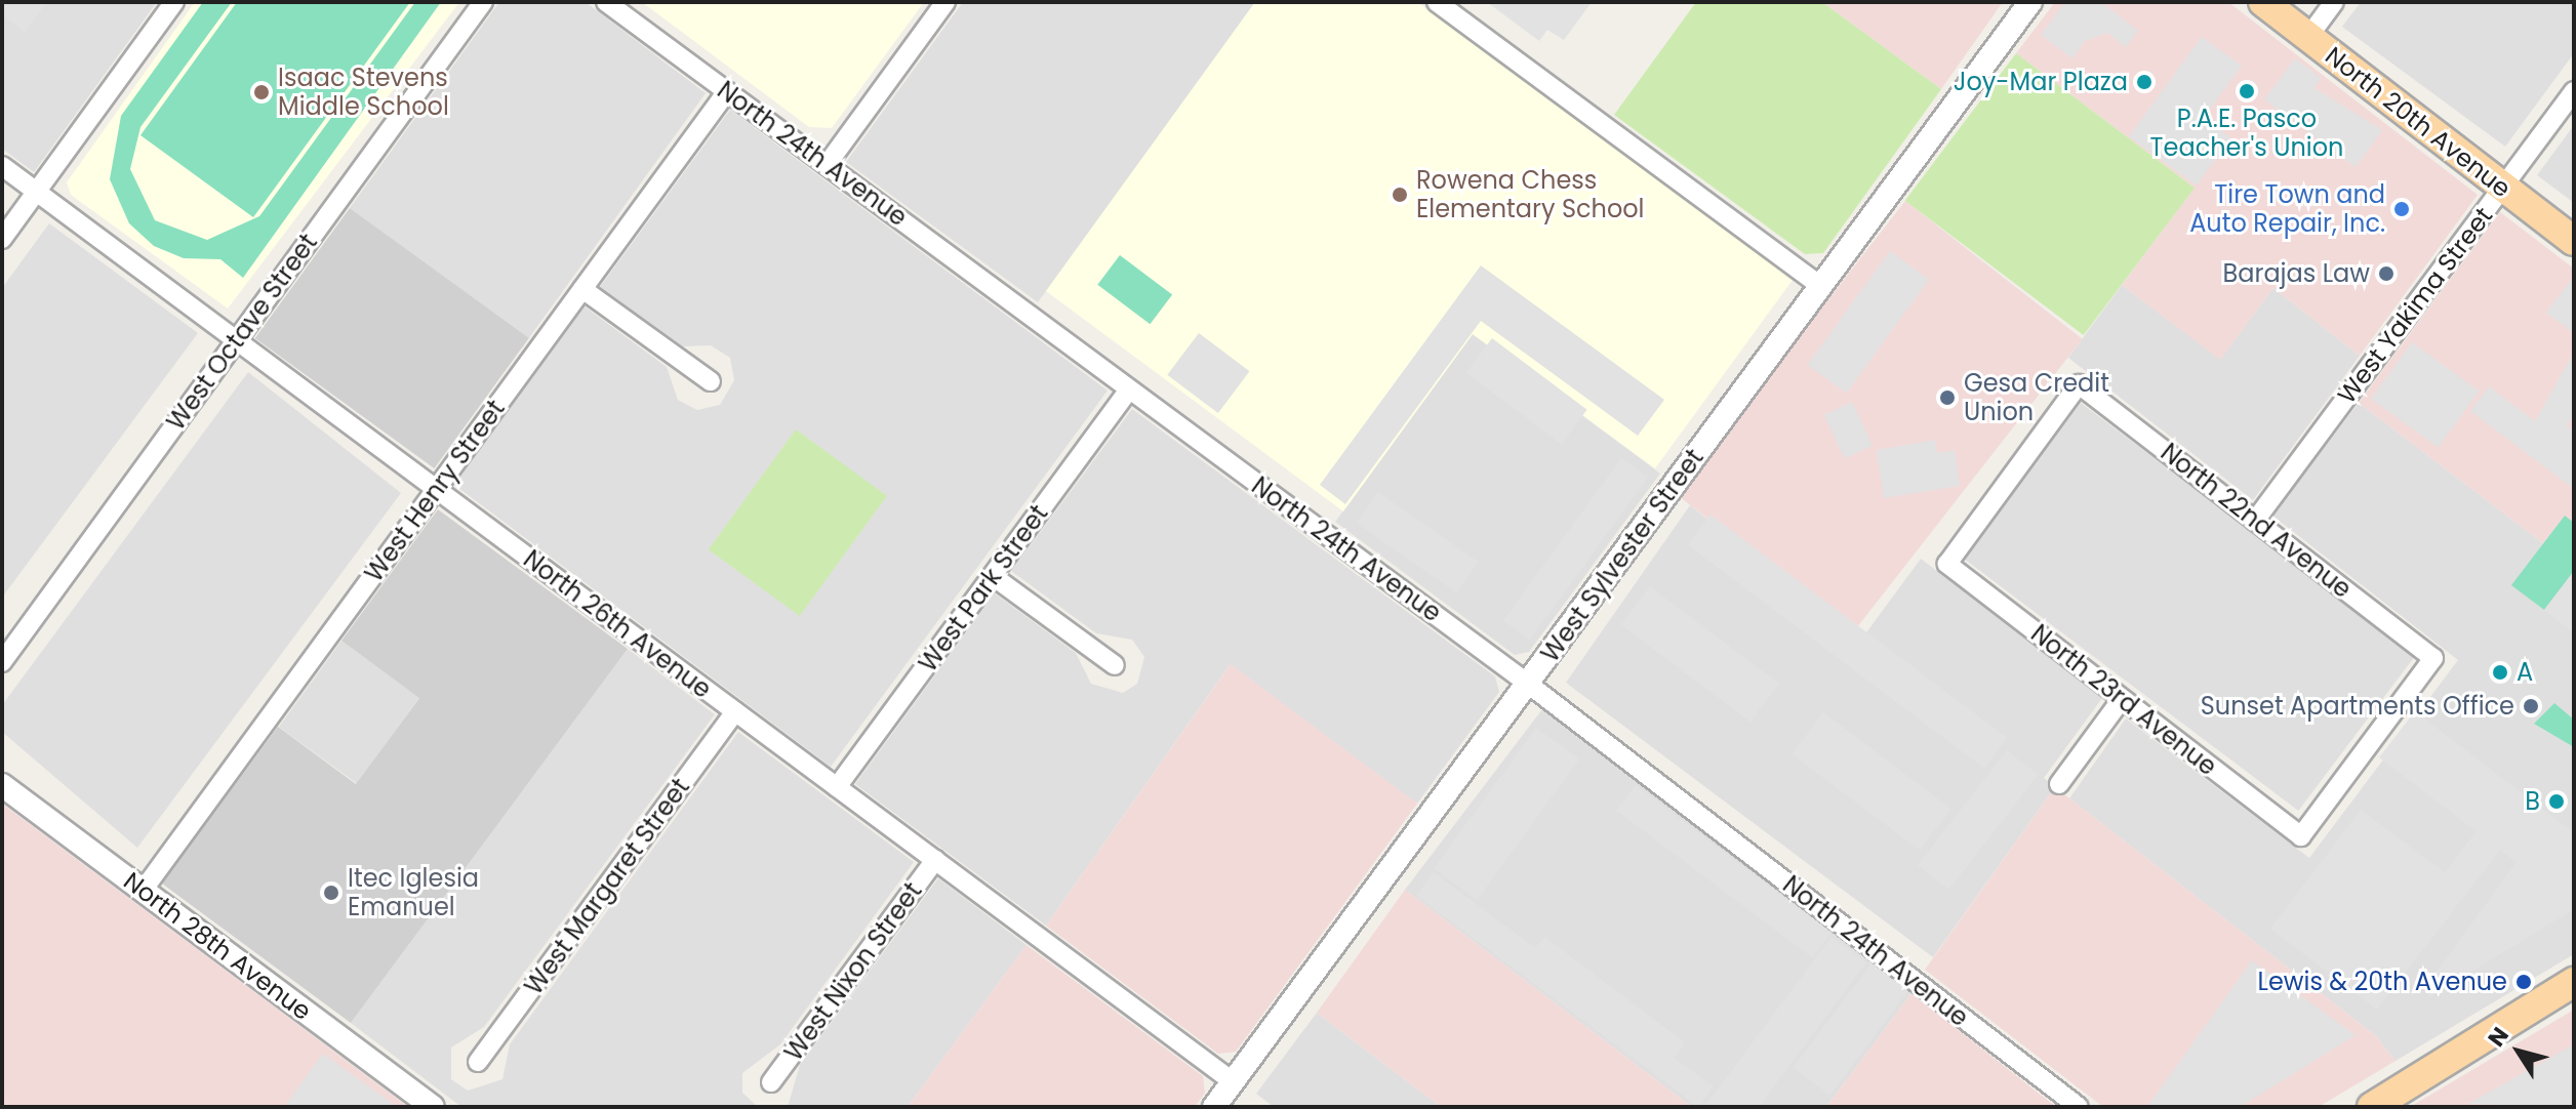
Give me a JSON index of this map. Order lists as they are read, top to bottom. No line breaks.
{"streets":{"main road":["North 20th Avenue"],"street":["North 24th Avenue","West Yakima Street","West Octave Street","West Henry Street","North 22nd Avenue","West Sylvester Street","West Park Street","North 26th Avenue","North 23rd Avenue","West Margaret Street","North 28th Avenue","West Nixon Street"]},"crossings":[["North 20th Avenue","West Yakima Street"],["North 24th Avenue","West Henry Street"],["North 24th Avenue","West Sylvester Street"],["North 24th Avenue","West Park Street"],["West Yakima Street","North 22nd Avenue"],["West Octave Street","North 26th Avenue"],["West Henry Street","North 26th Avenue"],["West Henry Street","North 28th Avenue"],["North 22nd Avenue","North 23rd Avenue"],["West Sylvester Street","North 26th Avenue"],["West Park Street","North 26th Avenue"],["North 26th Avenue","West Margaret Street"],["North 26th Avenue","West Nixon Street"]],"places":["Joy-Mar Plaza","P.A.E. Pasco Teacher's Union","Isaac Stevens Middle School","Rowena Chess Elementary School","Tire Town and Auto Repair, Inc.","Barajas Law","Gesa Credit Union","A","Sunset Apartments Office","B","Itec Iglesia Emanuel","Lewis & 20th Avenue"],"north":"top left"}
